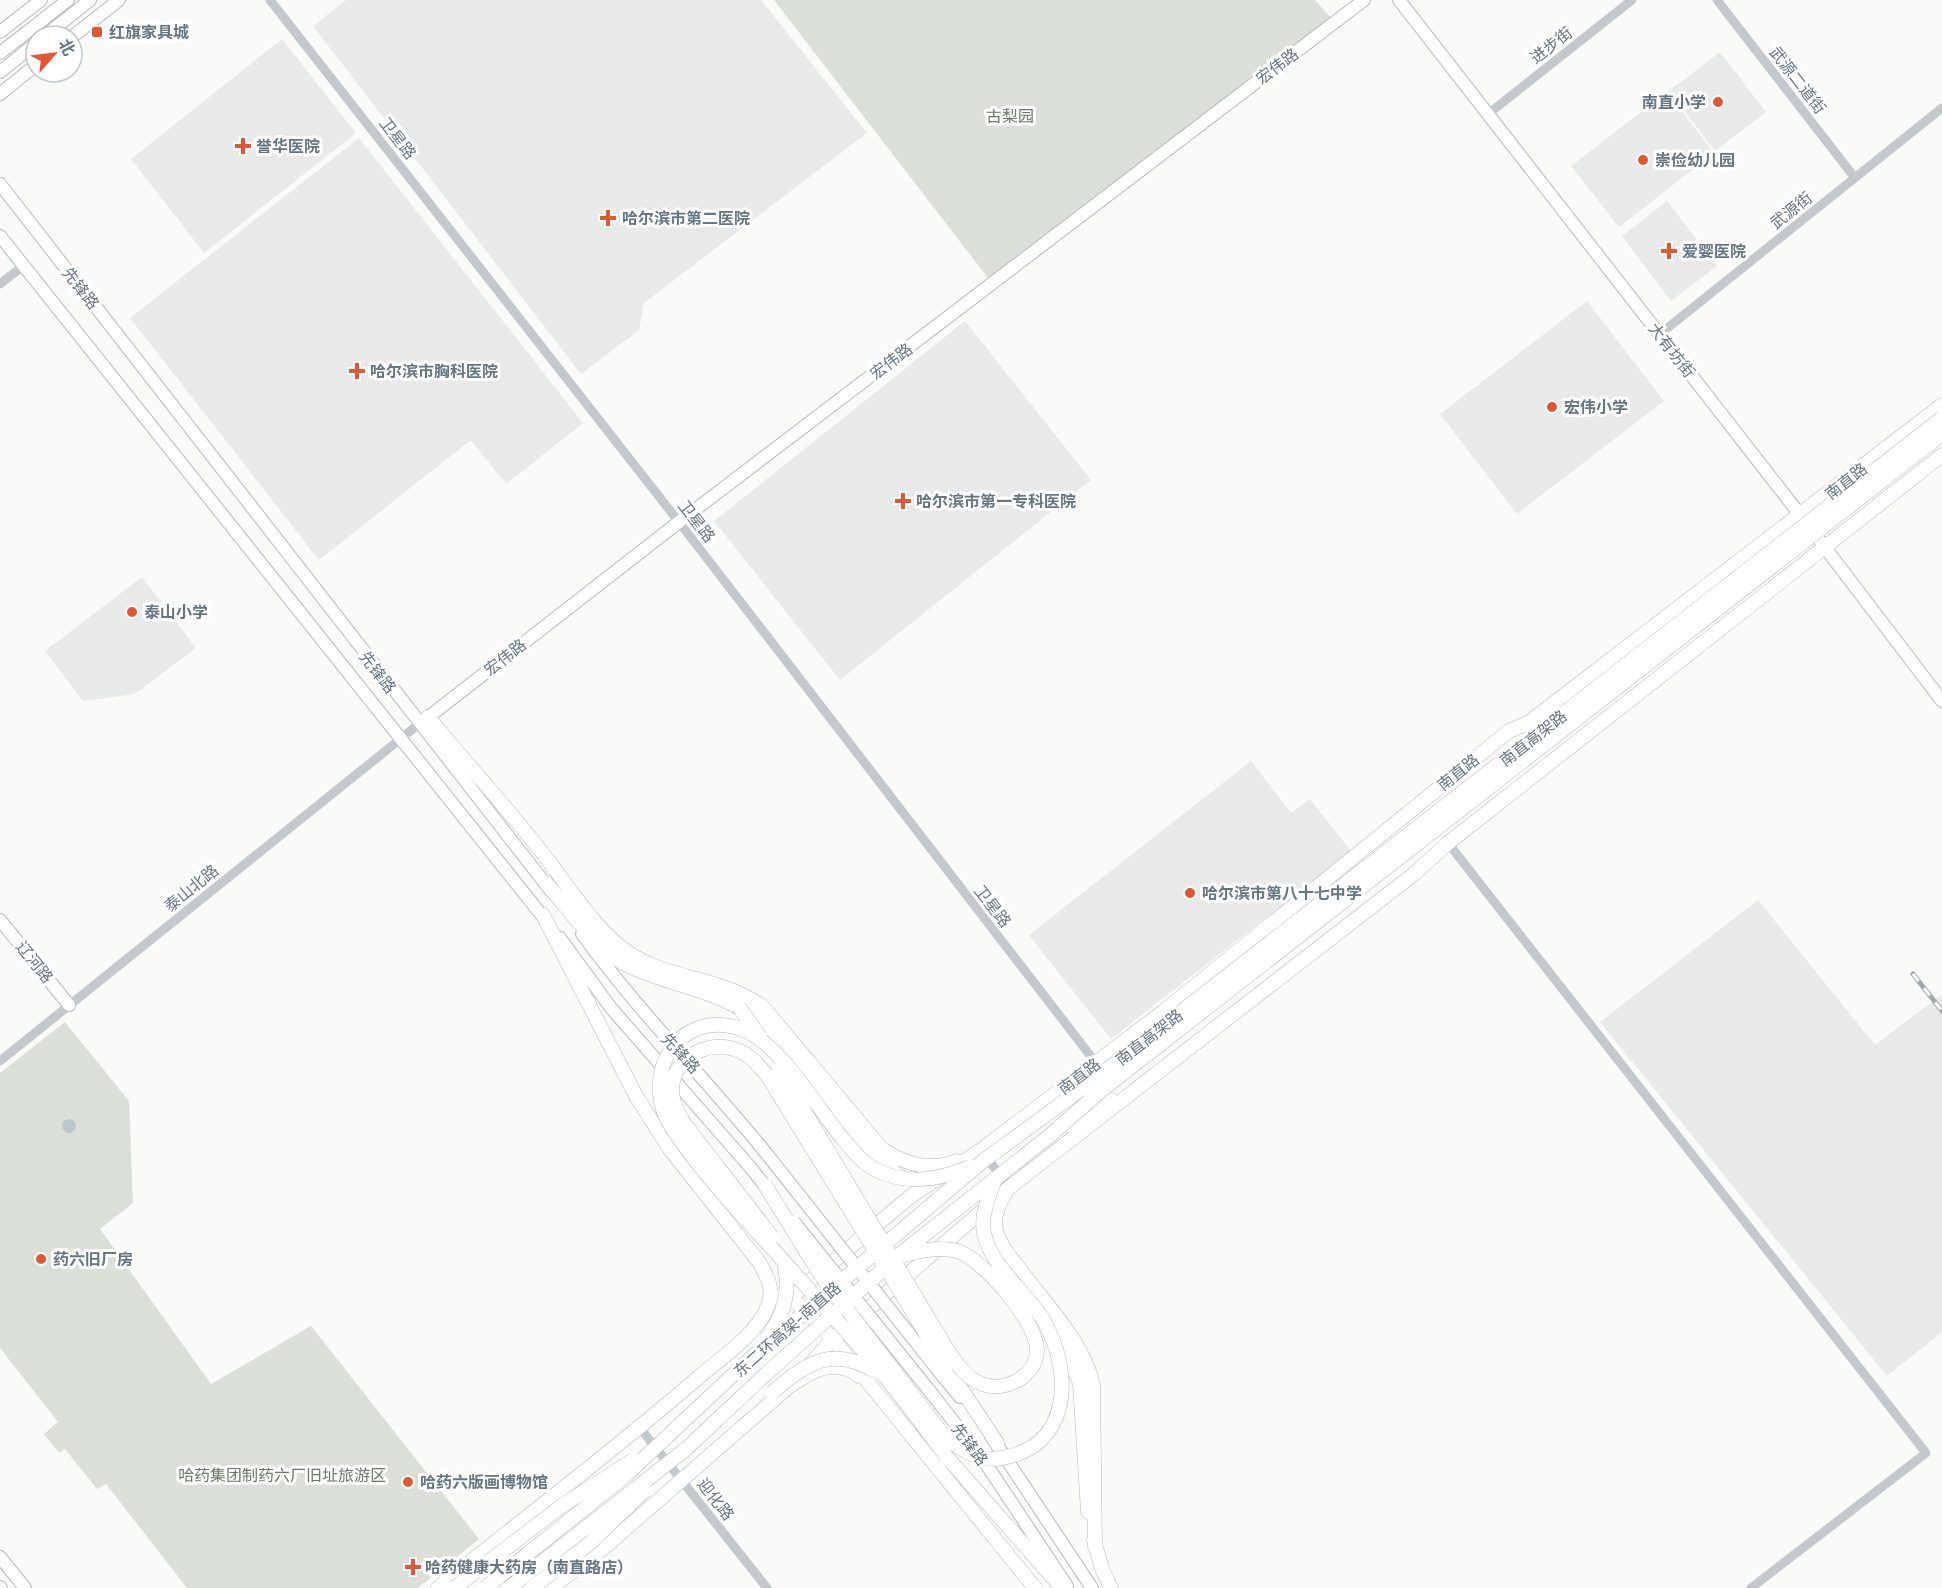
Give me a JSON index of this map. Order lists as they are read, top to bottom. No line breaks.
{"streets":{"highway":["南直路","南直高架路","东二环高架-南直路"],"main road":["宏伟路","先锋路","大有坊街","辽河路"],"street":["进步街","武源二道街","卫星路","武源街","泰山北路","迎化路"]},"crossings":[["进步街","大有坊街"],["宏伟路","卫星路"],["宏伟路","先锋路"],["宏伟路","泰山北路"],["武源二道街","武源街"],["卫星路","南直路"],["武源街","大有坊街"],["先锋路","泰山北路"],["大有坊街","南直路"],["南直路","东二环高架-南直路"],["南直高架路","东二环高架-南直路"],["泰山北路","辽河路"]],"parks":["古梨园","哈药集团制药六厂旧址旅游区"],"places":{"transit":["红旗家具城"],"other":["南直小学","崇俭幼儿园","宏伟小学","泰山小学","哈尔滨市第八十七中学","药六旧厂房","哈药六版画博物馆"],"health":["誉华医院","哈尔滨市第二医院","爱婴医院","哈尔滨市胸科医院","哈尔滨市第一专科医院","哈药健康大药房（南直路店）"]},"north":"top right"}
